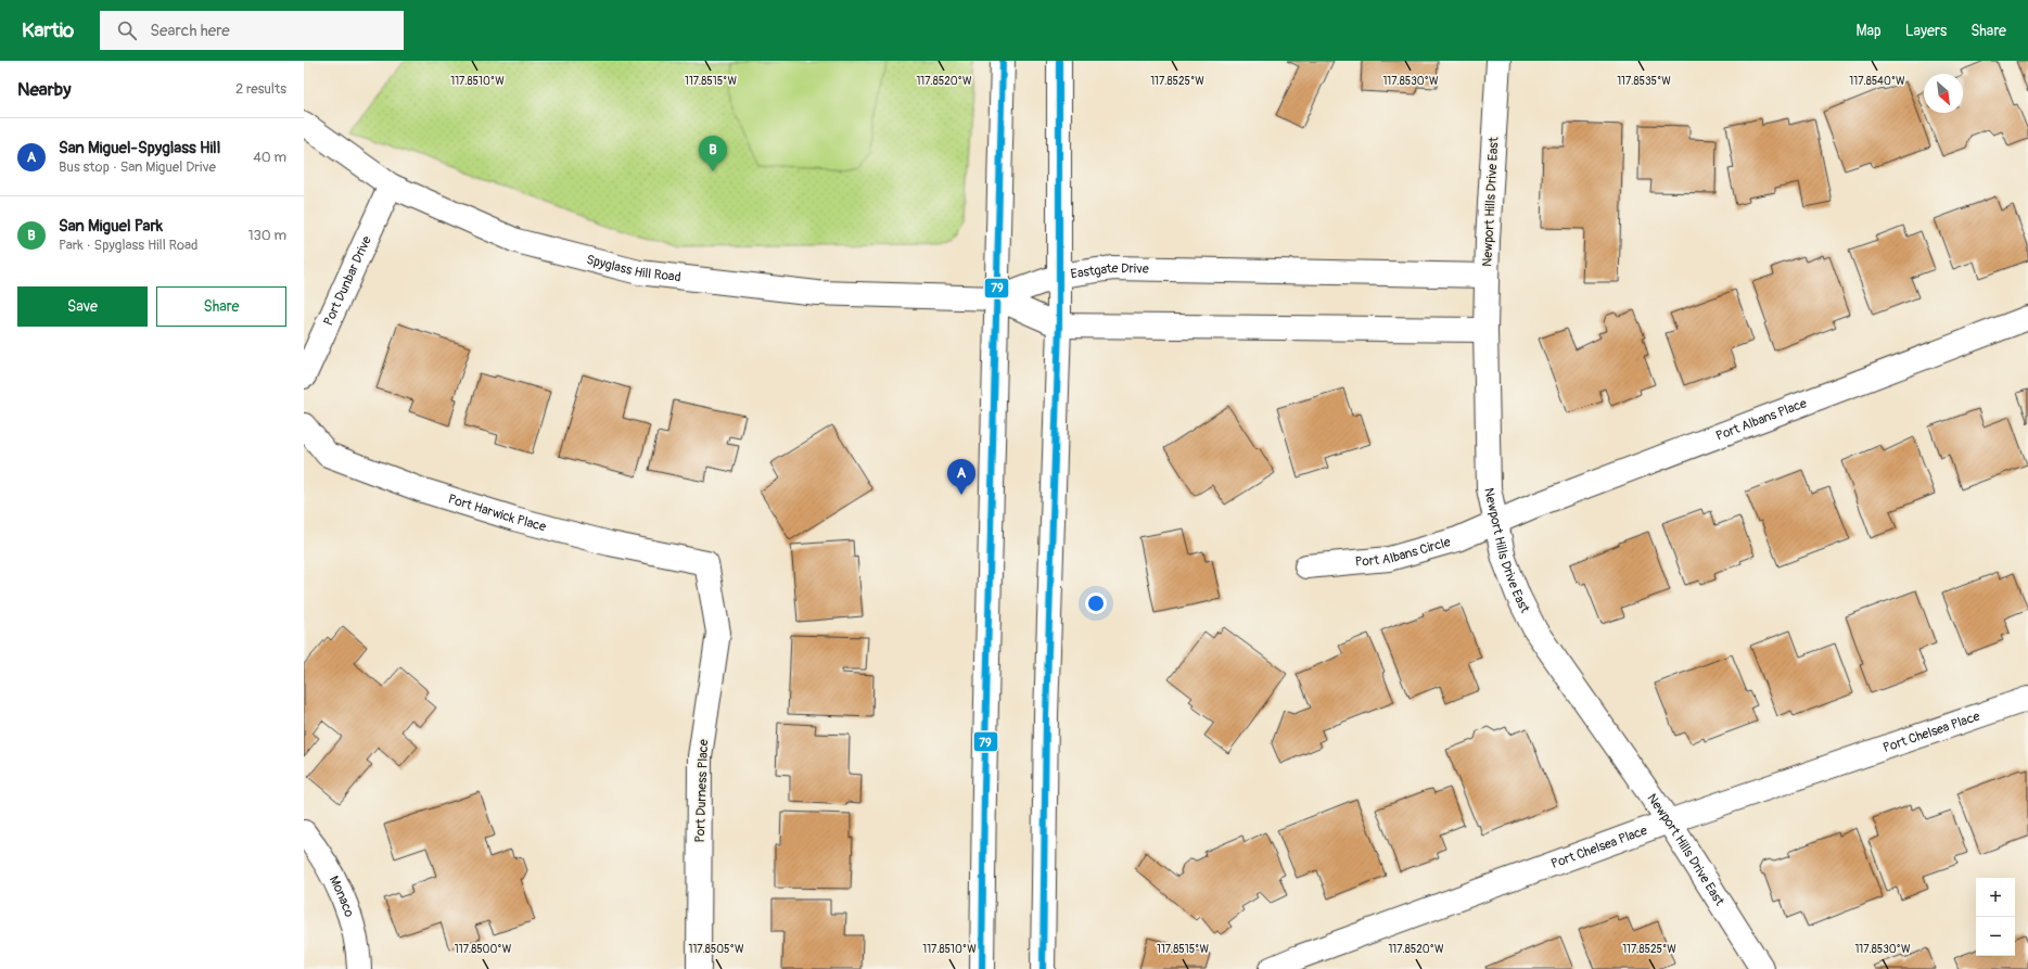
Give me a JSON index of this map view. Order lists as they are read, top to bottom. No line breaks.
{"streets":{"street":["Newport Hills Drive East","Spyglass Hill Road","Eastgate Drive","Port Dunbar Drive","Port Albans Place","Port Harwick Place","Port Albans Circle","Port Chelsea Place","Port Durness Place","Monaco"]},"crossings":[["Newport Hills Drive East","Eastgate Drive"],["Newport Hills Drive East","Port Albans Place"],["Newport Hills Drive East","Port Albans Circle"],["Newport Hills Drive East","Port Chelsea Place"],["Spyglass Hill Road","Eastgate Drive"],["Spyglass Hill Road","Port Dunbar Drive"],["Port Albans Place","Port Albans Circle"],["Port Harwick Place","Port Durness Place"]],"lines":["transit line 79"],"north":"bottom right","page":{"header":"Kartio","search":"Search here","nav":["Map","Layers","Share"],"heading":["Nearby","2 results"],"list":[{"mark":"A","name":"San Miguel-Spyglass Hill","note":"Bus stop · San Miguel Drive","value":"40 m"},{"mark":"B","name":"San Miguel Park","note":"Park · Spyglass Hill Road","value":"130 m"}],"pins":["B","A"],"buttons":["Save","Share"],"map_buttons":["+","−"]},"coordinates":["117.8510°W","117.8515°W","117.8520°W","117.8525°W","117.8530°W","117.8535°W","117.8540°W","117.8500°W","117.8505°W"]}
